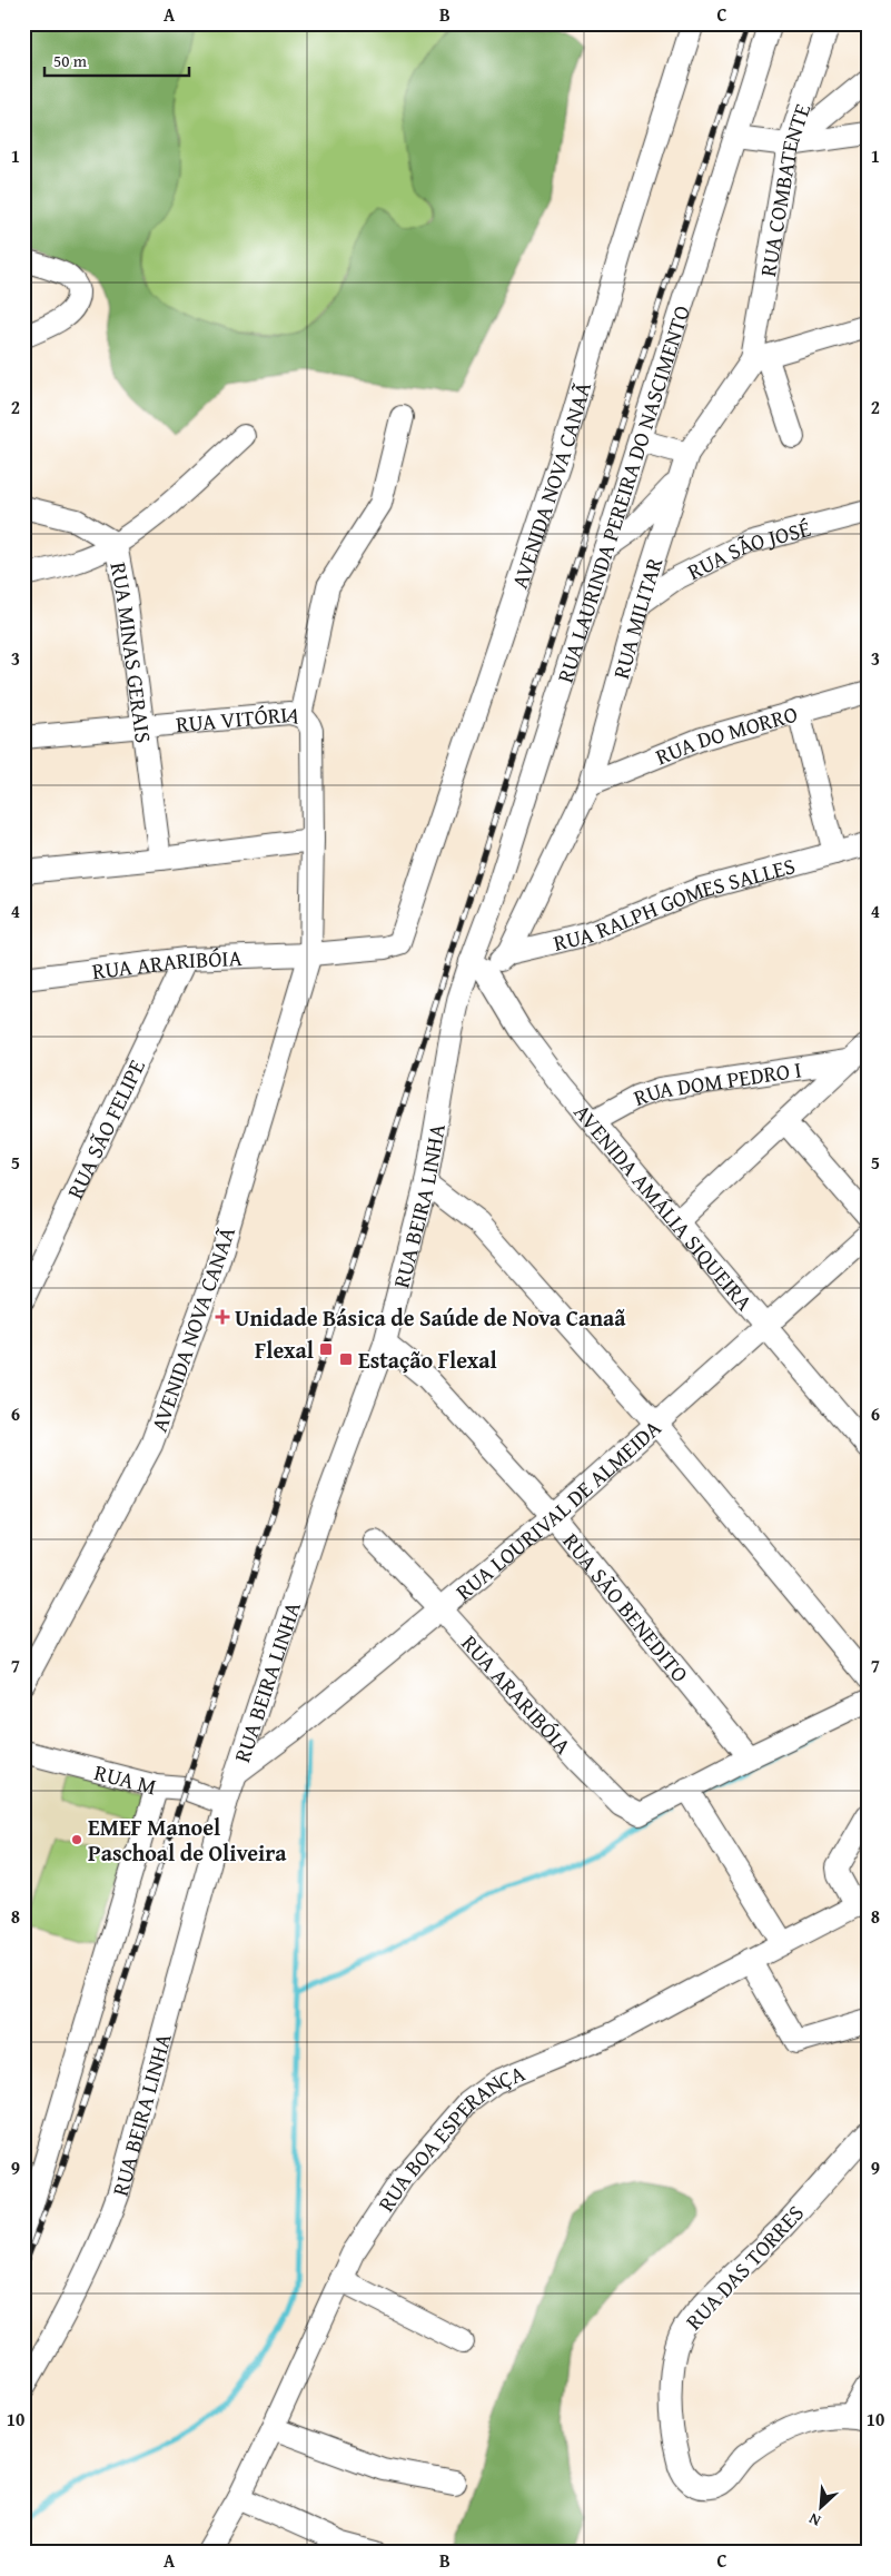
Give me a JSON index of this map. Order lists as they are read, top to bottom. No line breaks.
{"streets":{"street":["RUA COMBATENTE","AVENIDA NOVA CANAÃ","RUA LAURINDA PEREIRA DO NASCIMENTO","RUA SÃO JOSÉ","RUA MILITAR","RUA MINAS GERAIS","RUA VITÓRIA","RUA DO MORRO","RUA RALPH GOMES SALLES","RUA ARARIBÓIA","RUA DOM PEDRO I","RUA SÃO FELIPE","RUA BEIRA LINHA","AVENIDA AMÁLIA SIQUEIRA","RUA LOURIVAL DE ALMEIDA","RUA SÃO BENEDITO","RUA M","RUA BOA ESPERANÇA","RUA DAS TORRES"]},"crossings":[["RUA COMBATENTE","RUA MILITAR"],["AVENIDA NOVA CANAÃ","RUA VITÓRIA"],["AVENIDA NOVA CANAÃ","RUA ARARIBÓIA"],["RUA LAURINDA PEREIRA DO NASCIMENTO","RUA RALPH GOMES SALLES"],["RUA LAURINDA PEREIRA DO NASCIMENTO","RUA BEIRA LINHA"],["RUA LAURINDA PEREIRA DO NASCIMENTO","AVENIDA AMÁLIA SIQUEIRA"],["RUA SÃO JOSÉ","RUA MILITAR"],["RUA MILITAR","RUA DO MORRO"],["RUA MILITAR","RUA RALPH GOMES SALLES"],["RUA MINAS GERAIS","RUA VITÓRIA"],["RUA RALPH GOMES SALLES","RUA BEIRA LINHA"],["RUA RALPH GOMES SALLES","AVENIDA AMÁLIA SIQUEIRA"],["RUA ARARIBÓIA","RUA SÃO FELIPE"],["RUA ARARIBÓIA","RUA LOURIVAL DE ALMEIDA"],["RUA DOM PEDRO I","AVENIDA AMÁLIA SIQUEIRA"],["RUA BEIRA LINHA","AVENIDA AMÁLIA SIQUEIRA"],["RUA BEIRA LINHA","RUA LOURIVAL DE ALMEIDA"],["RUA BEIRA LINHA","RUA SÃO BENEDITO"],["RUA BEIRA LINHA","RUA M"],["AVENIDA AMÁLIA SIQUEIRA","RUA LOURIVAL DE ALMEIDA"],["RUA LOURIVAL DE ALMEIDA","RUA SÃO BENEDITO"]],"places":{"health":["Unidade Básica de Saúde de Nova Canaã"],"transit":["Flexal","Estação Flexal"],"other":["EMEF Manoel Paschoal de Oliveira"]},"scale_bar":"50 m","north":"bottom left","grid":{"columns":["A","B","C"],"rows":["1","2","3","4","5","6","7","8","9","10"]}}
